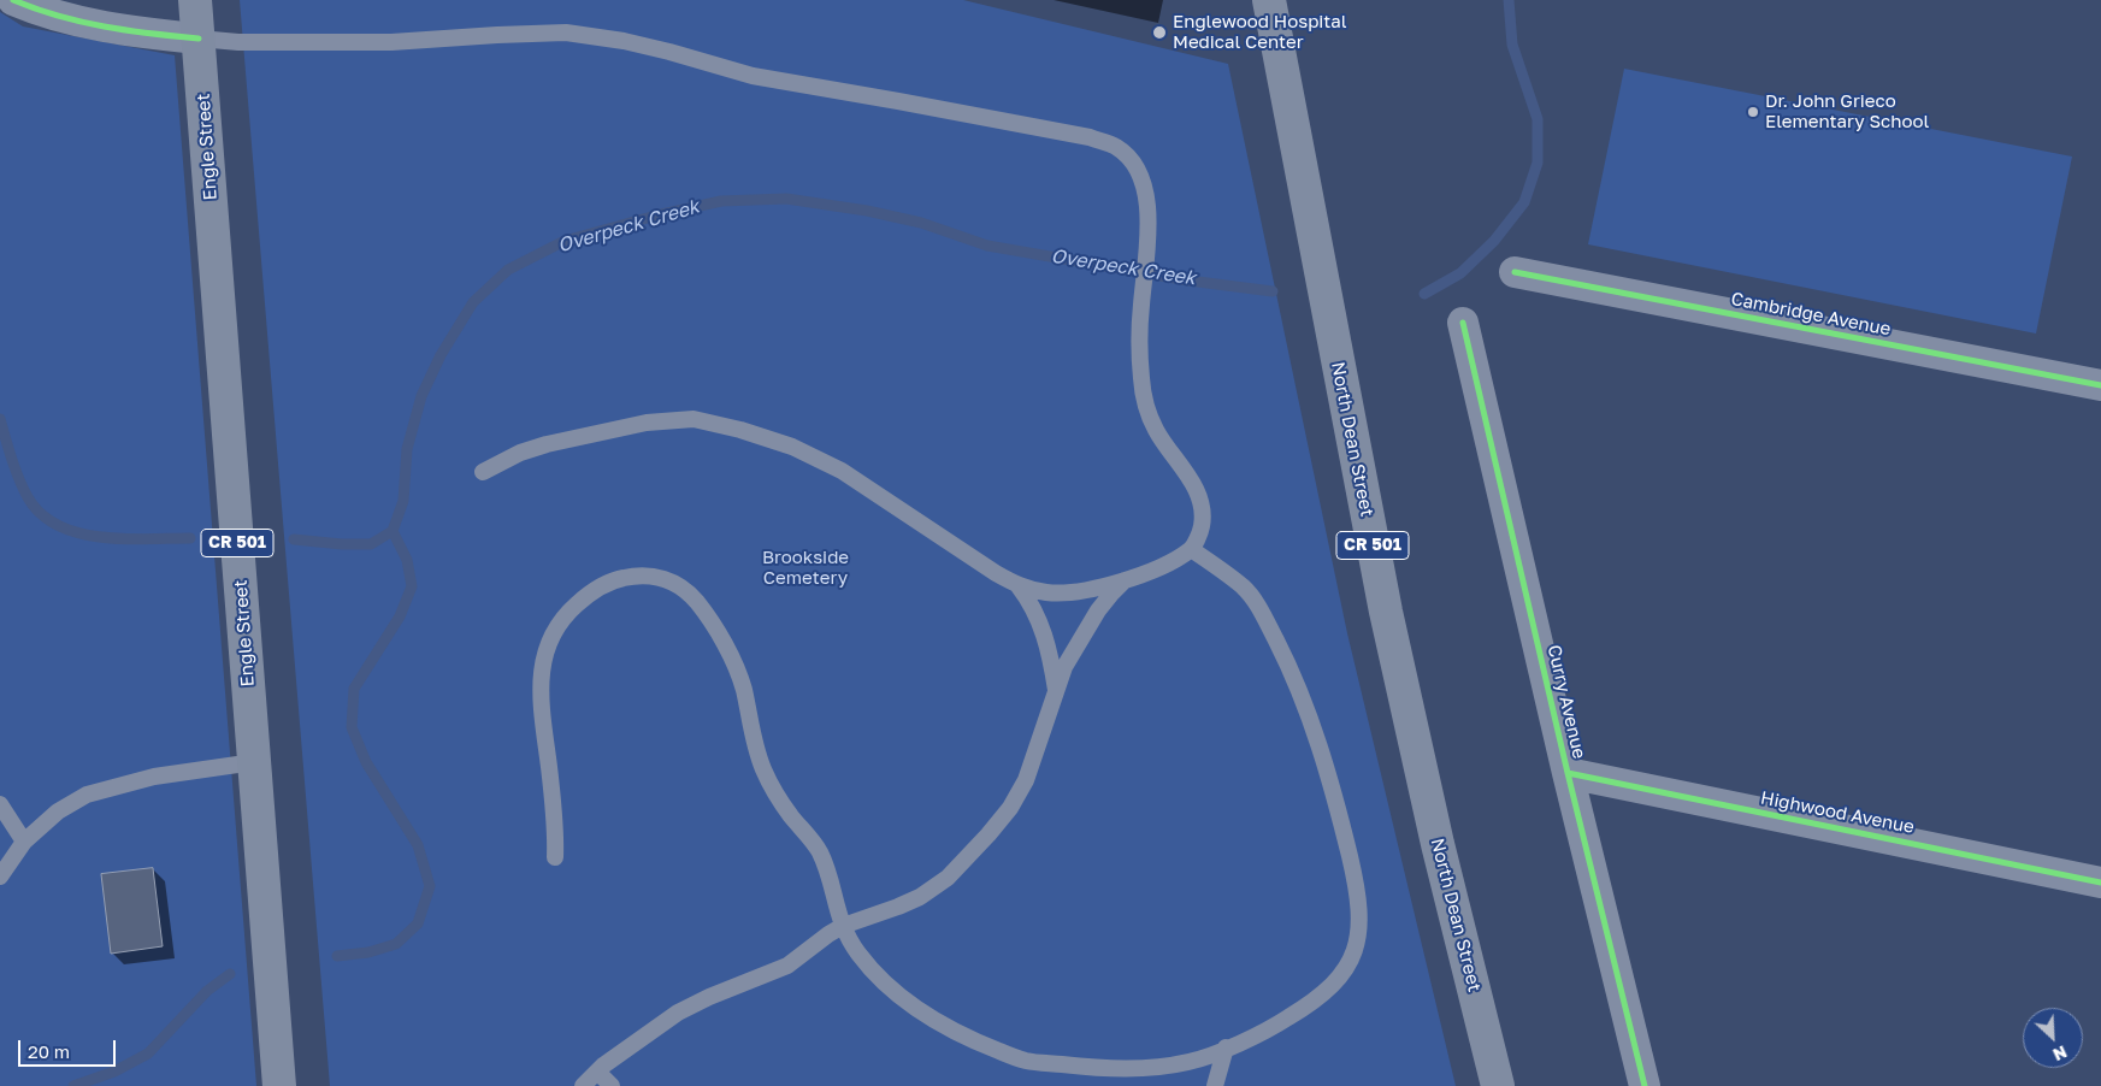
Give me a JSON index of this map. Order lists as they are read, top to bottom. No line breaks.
{"streets":{"main road":["Engle Street","North Dean Street","CR 501"],"street":["Cambridge Avenue","Curry Avenue","Highwood Avenue"]},"crossings":[["Curry Avenue","Highwood Avenue"]],"water":["Overpeck Creek"],"parks":["Brookside Cemetery"],"places":["Englewood Hospital Medical Center","Dr. John Grieco Elementary School"],"scale_bar":"20 m","north":"bottom right"}
